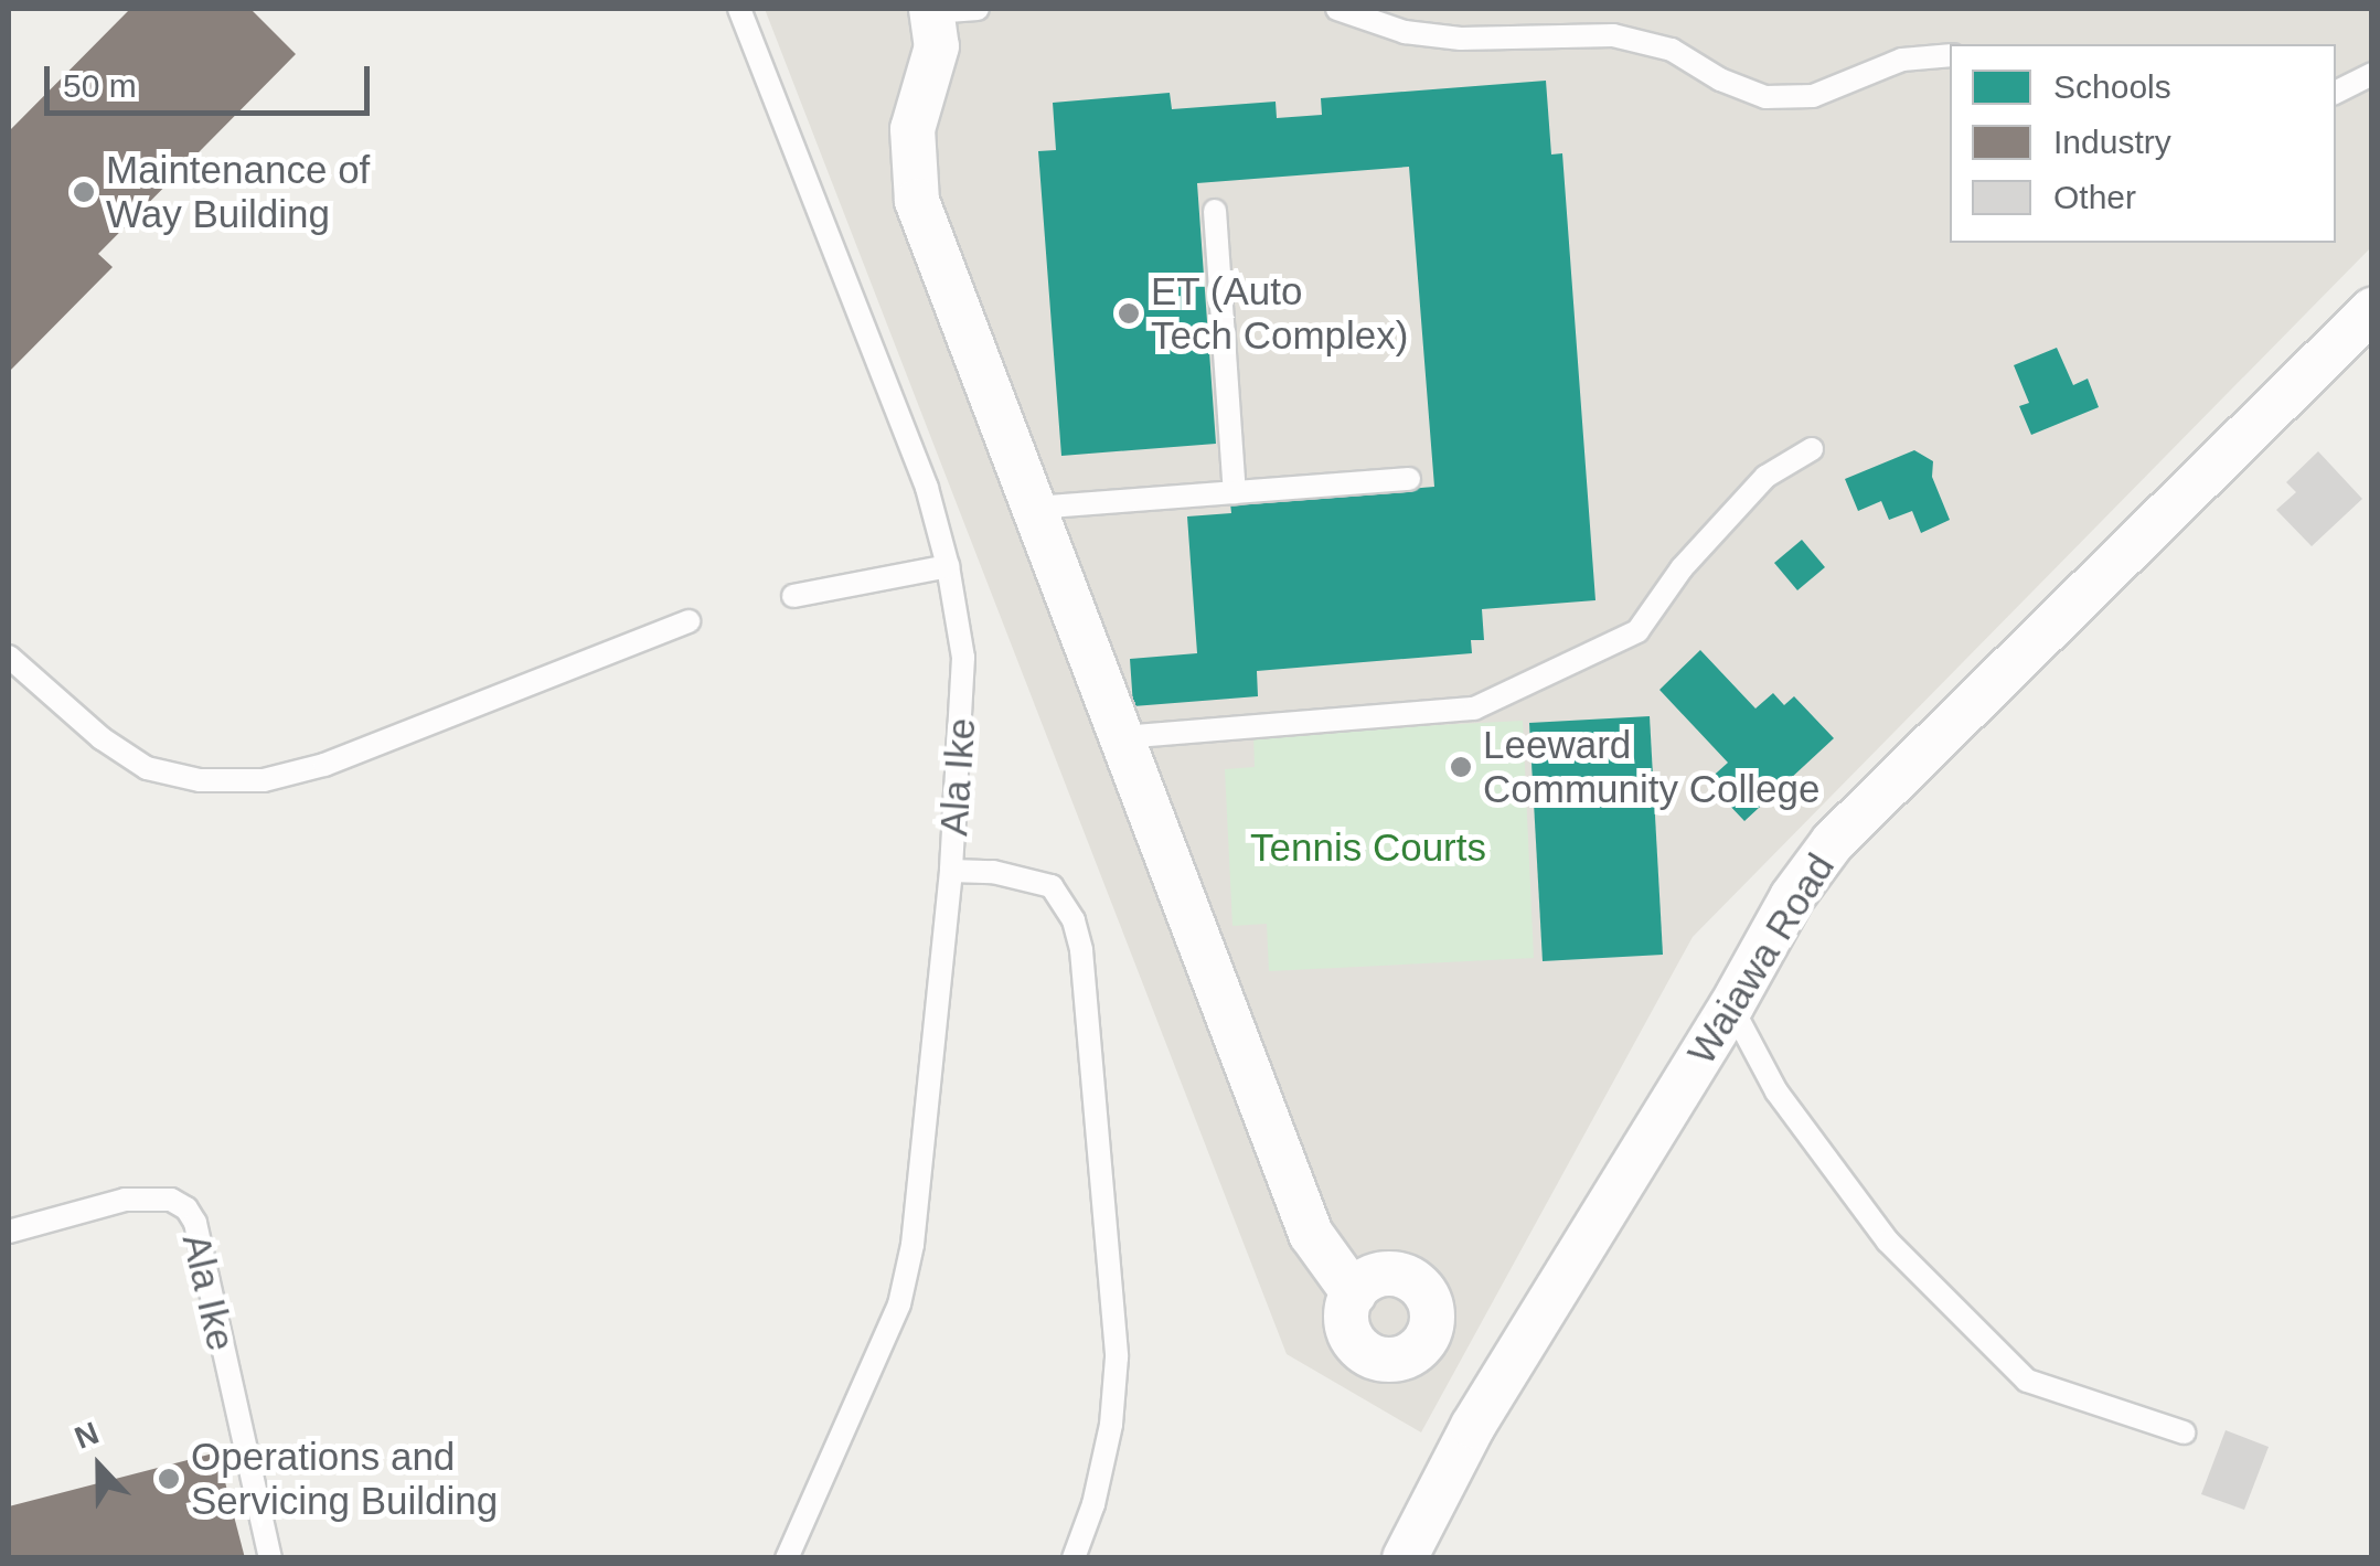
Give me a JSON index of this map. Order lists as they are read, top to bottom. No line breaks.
{"streets":{"street":["Waiawa Road"],"lane":["Ala Ike"]},"parks":["Tennis Courts"],"places":["Maintenance of Way Building","ET (Auto Tech Complex)","Leeward Community College","Operations and Servicing Building"],"legend":["Schools","Industry","Other"],"scale_bar":"50 m","north":"top"}
